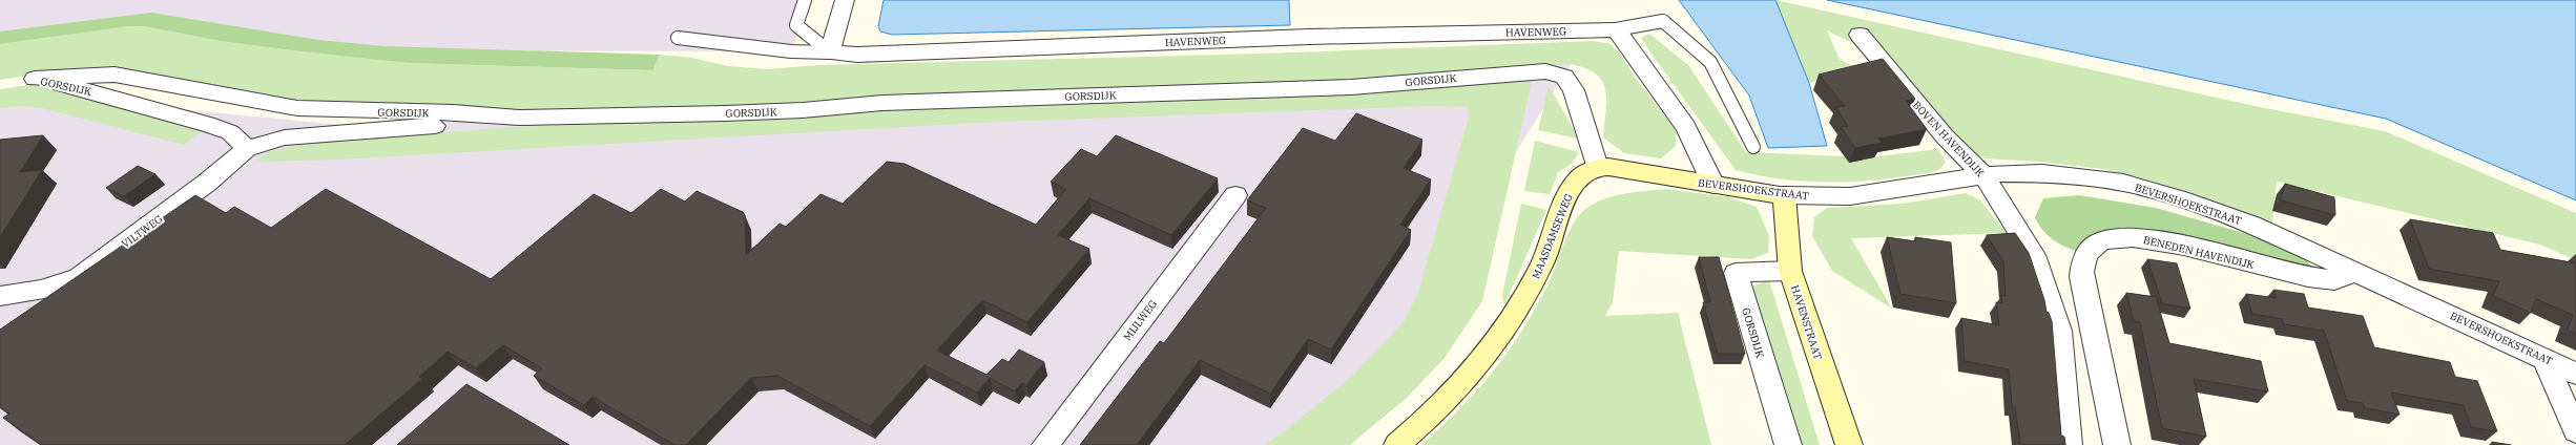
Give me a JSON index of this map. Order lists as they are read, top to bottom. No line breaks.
{"streets":{"street":["HAVENWEG","GORSDIJK","BOVEN HAVENDIJK","BEVERSHOEKSTRAAT","VILTWEG","MAASDAMSEWEG","BENEDEN HAVENDIJK","MIJLWEG","HAVENSTRAAT"]},"crossings":[["GORSDIJK","BEVERSHOEKSTRAAT"],["GORSDIJK","VILTWEG"],["GORSDIJK","MAASDAMSEWEG"],["GORSDIJK","HAVENSTRAAT"],["BOVEN HAVENDIJK","BEVERSHOEKSTRAAT"],["BEVERSHOEKSTRAAT","MAASDAMSEWEG"],["BEVERSHOEKSTRAAT","BENEDEN HAVENDIJK"],["BEVERSHOEKSTRAAT","HAVENSTRAAT"]]}
